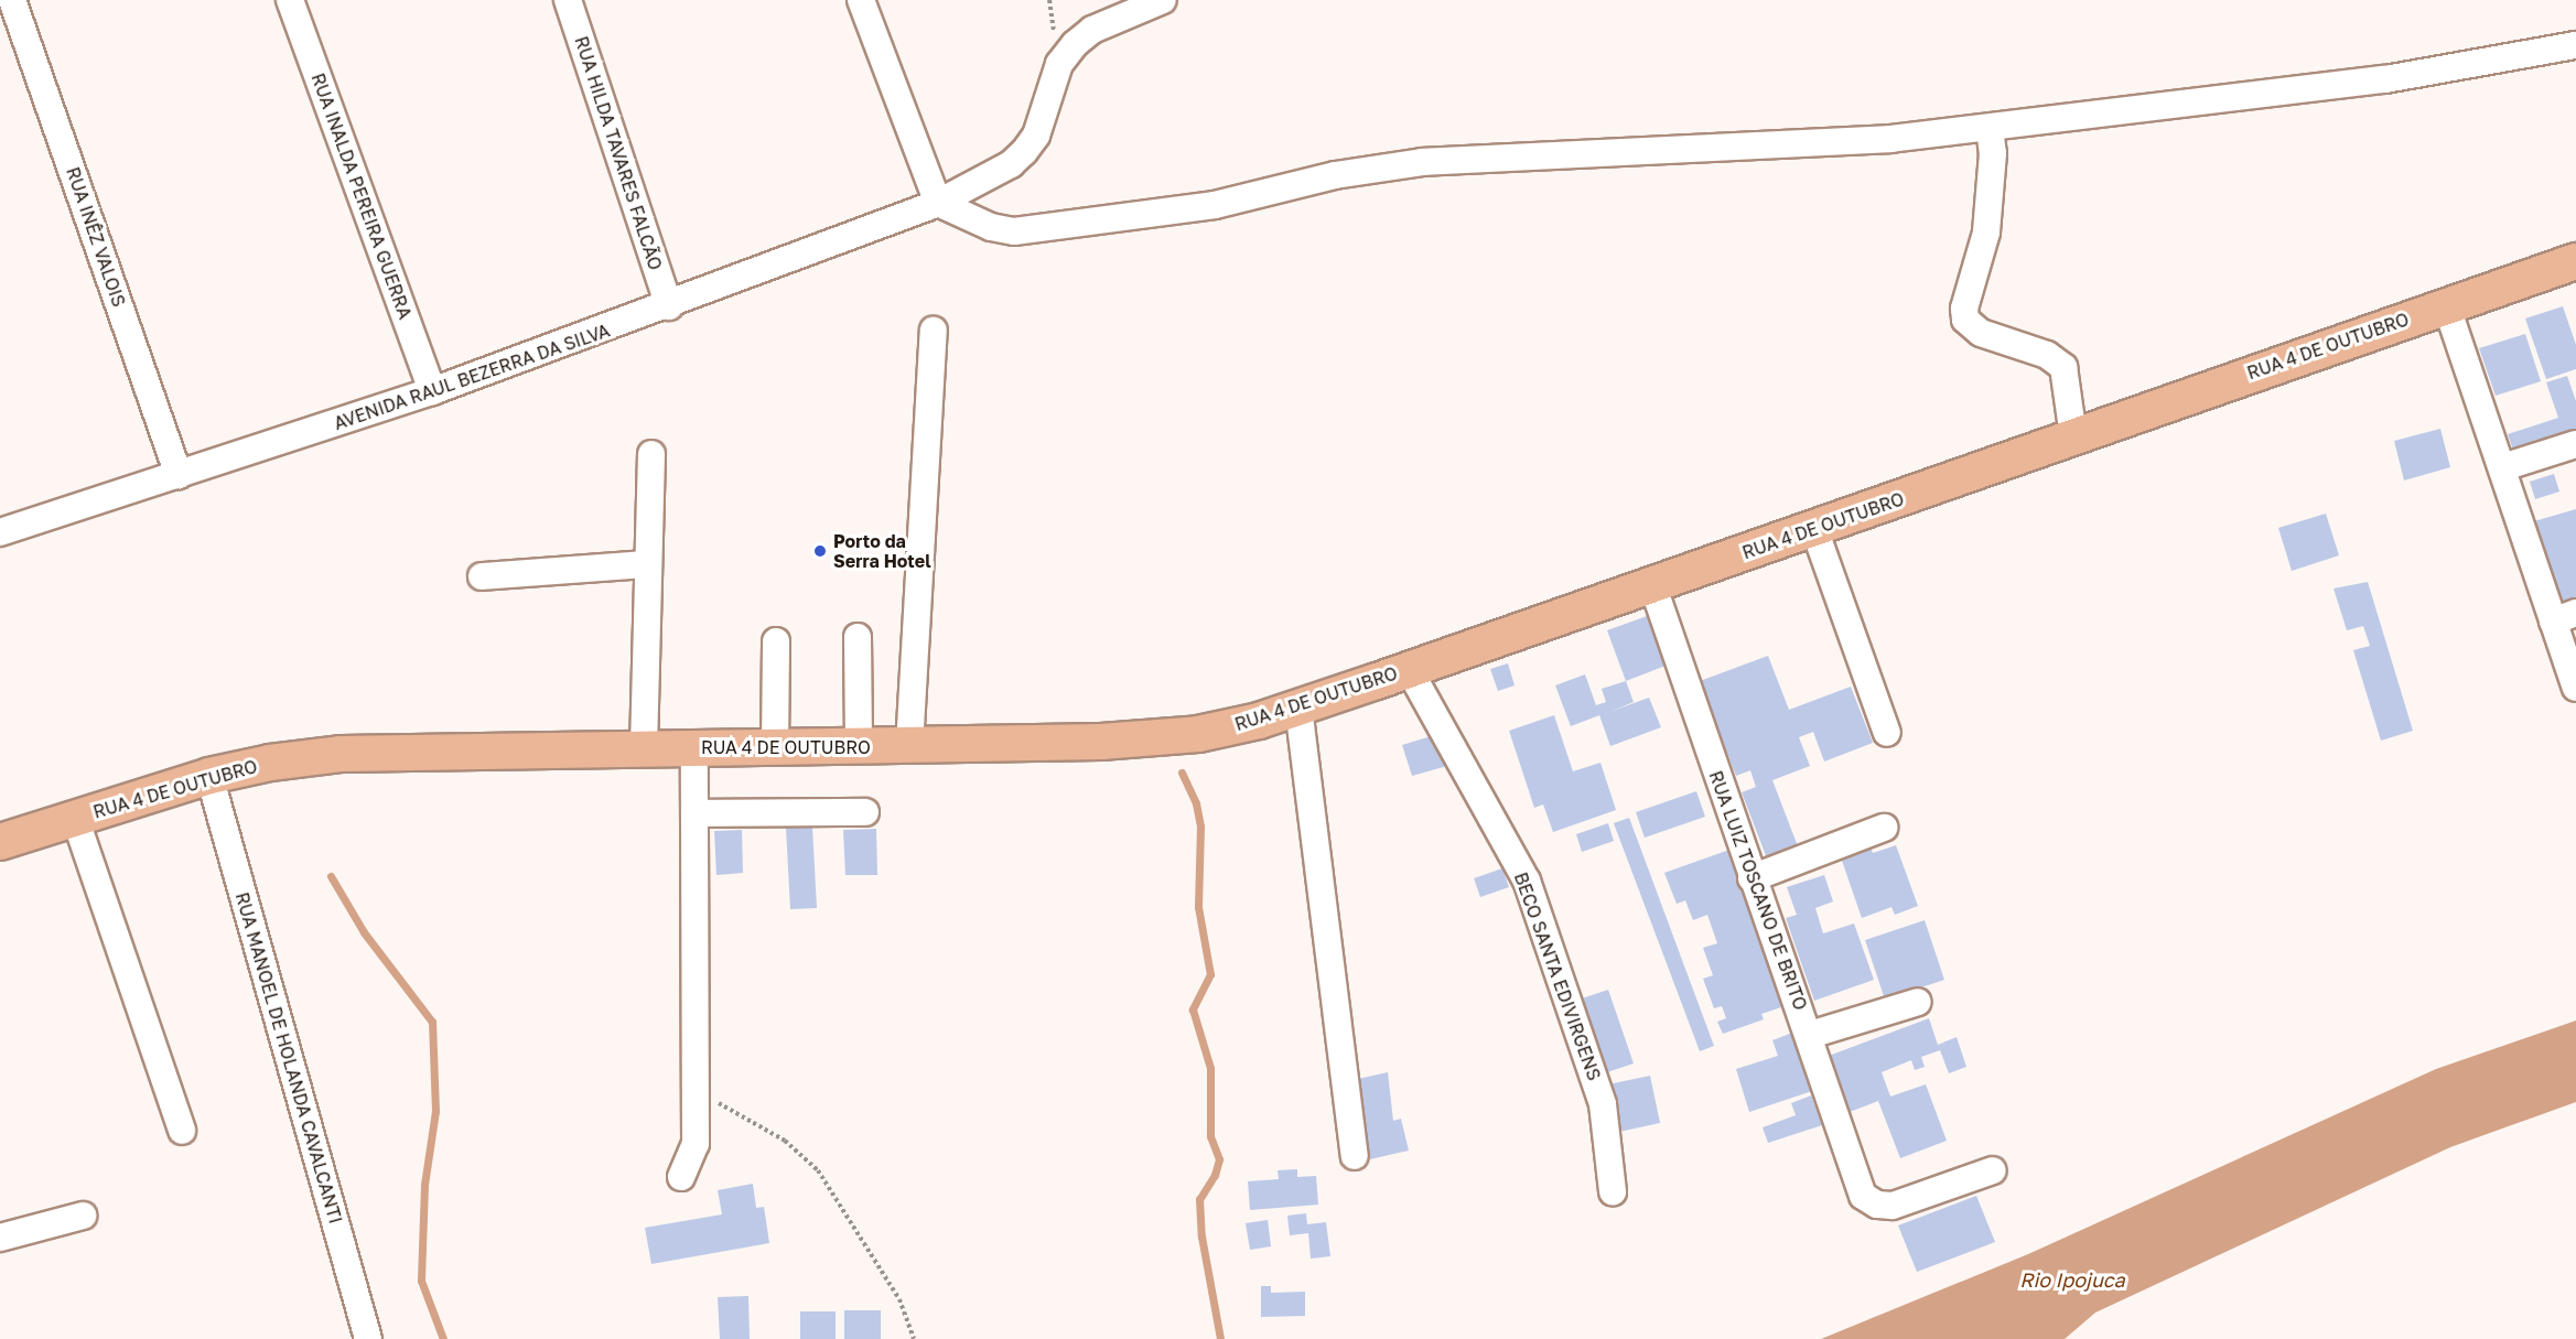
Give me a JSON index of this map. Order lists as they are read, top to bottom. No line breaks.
{"streets":{"main road":["RUA 4 DE OUTUBRO"],"street":["RUA HILDA TAVARES FALCÃO","RUA INALDA PEREIRA GUERRA","RUA INÊZ VALOIS","AVENIDA RAUL BEZERRA DA SILVA","RUA LUIZ TOSCANO DE BRITO","BECO SANTA EDIVIRGENS","RUA MANOEL DE HOLANDA CAVALCANTI"]},"crossings":[["RUA HILDA TAVARES FALCÃO","AVENIDA RAUL BEZERRA DA SILVA"],["RUA INALDA PEREIRA GUERRA","AVENIDA RAUL BEZERRA DA SILVA"],["RUA INÊZ VALOIS","AVENIDA RAUL BEZERRA DA SILVA"],["RUA 4 DE OUTUBRO","RUA LUIZ TOSCANO DE BRITO"],["RUA 4 DE OUTUBRO","BECO SANTA EDIVIRGENS"],["RUA 4 DE OUTUBRO","RUA MANOEL DE HOLANDA CAVALCANTI"]],"water":["Rio Ipojuca"],"places":["Porto da Serra Hotel"]}
